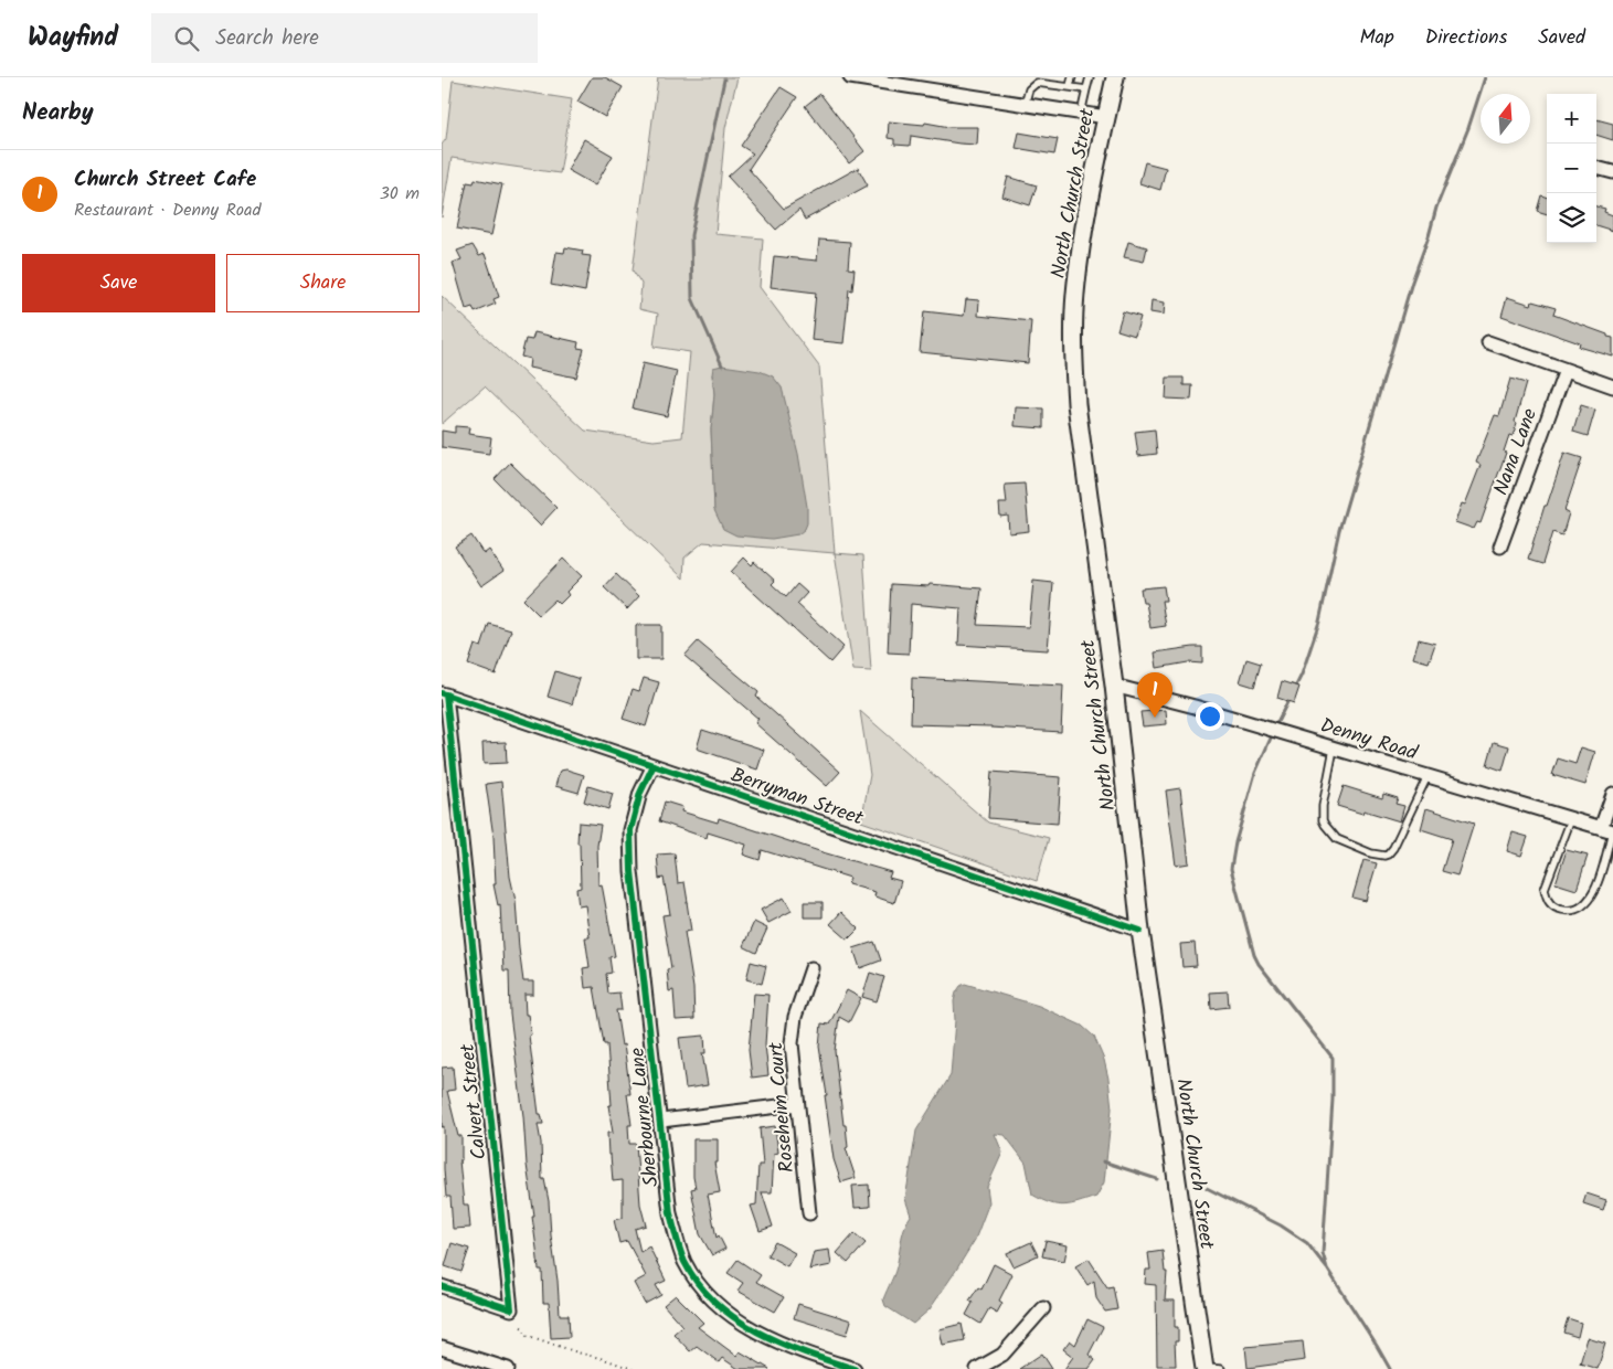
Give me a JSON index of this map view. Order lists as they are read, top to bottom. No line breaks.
{"streets":{"main road":["North Church Street"],"street":["Nana Lane","Denny Road","Berryman Street","Calvert Street","Roseheim Court","Sherbourne Lane"]},"crossings":[["North Church Street","Denny Road"],["North Church Street","Berryman Street"],["Berryman Street","Calvert Street"],["Berryman Street","Sherbourne Lane"]],"north":"top","page":{"header":"Wayfind","search":"Search here","nav":["Map","Directions","Saved"],"heading":"Nearby","map_buttons":["+","−"],"list":[{"mark":"1","name":"Church Street Cafe","note":"Restaurant · Denny Road","value":"30 m"}],"buttons":["Save","Share"],"pins":"1"}}
